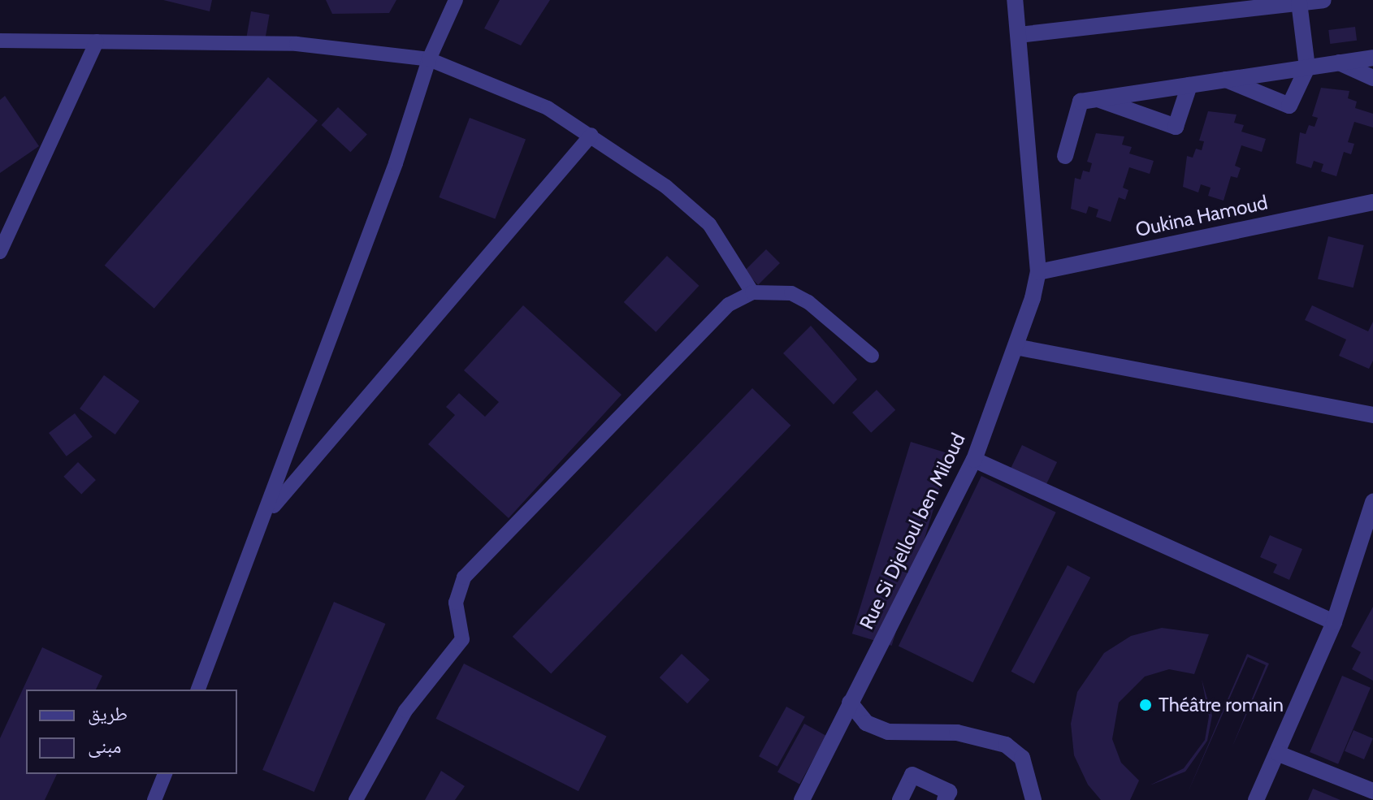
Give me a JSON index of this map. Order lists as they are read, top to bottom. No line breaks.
{"streets":{"street":["Oukina Hamoud","Rue Si Djelloul ben Miloud"]},"crossings":[["Oukina Hamoud","Rue Si Djelloul ben Miloud"]],"places":["Théâtre romain"],"legend":["طريق","مبنى"]}
